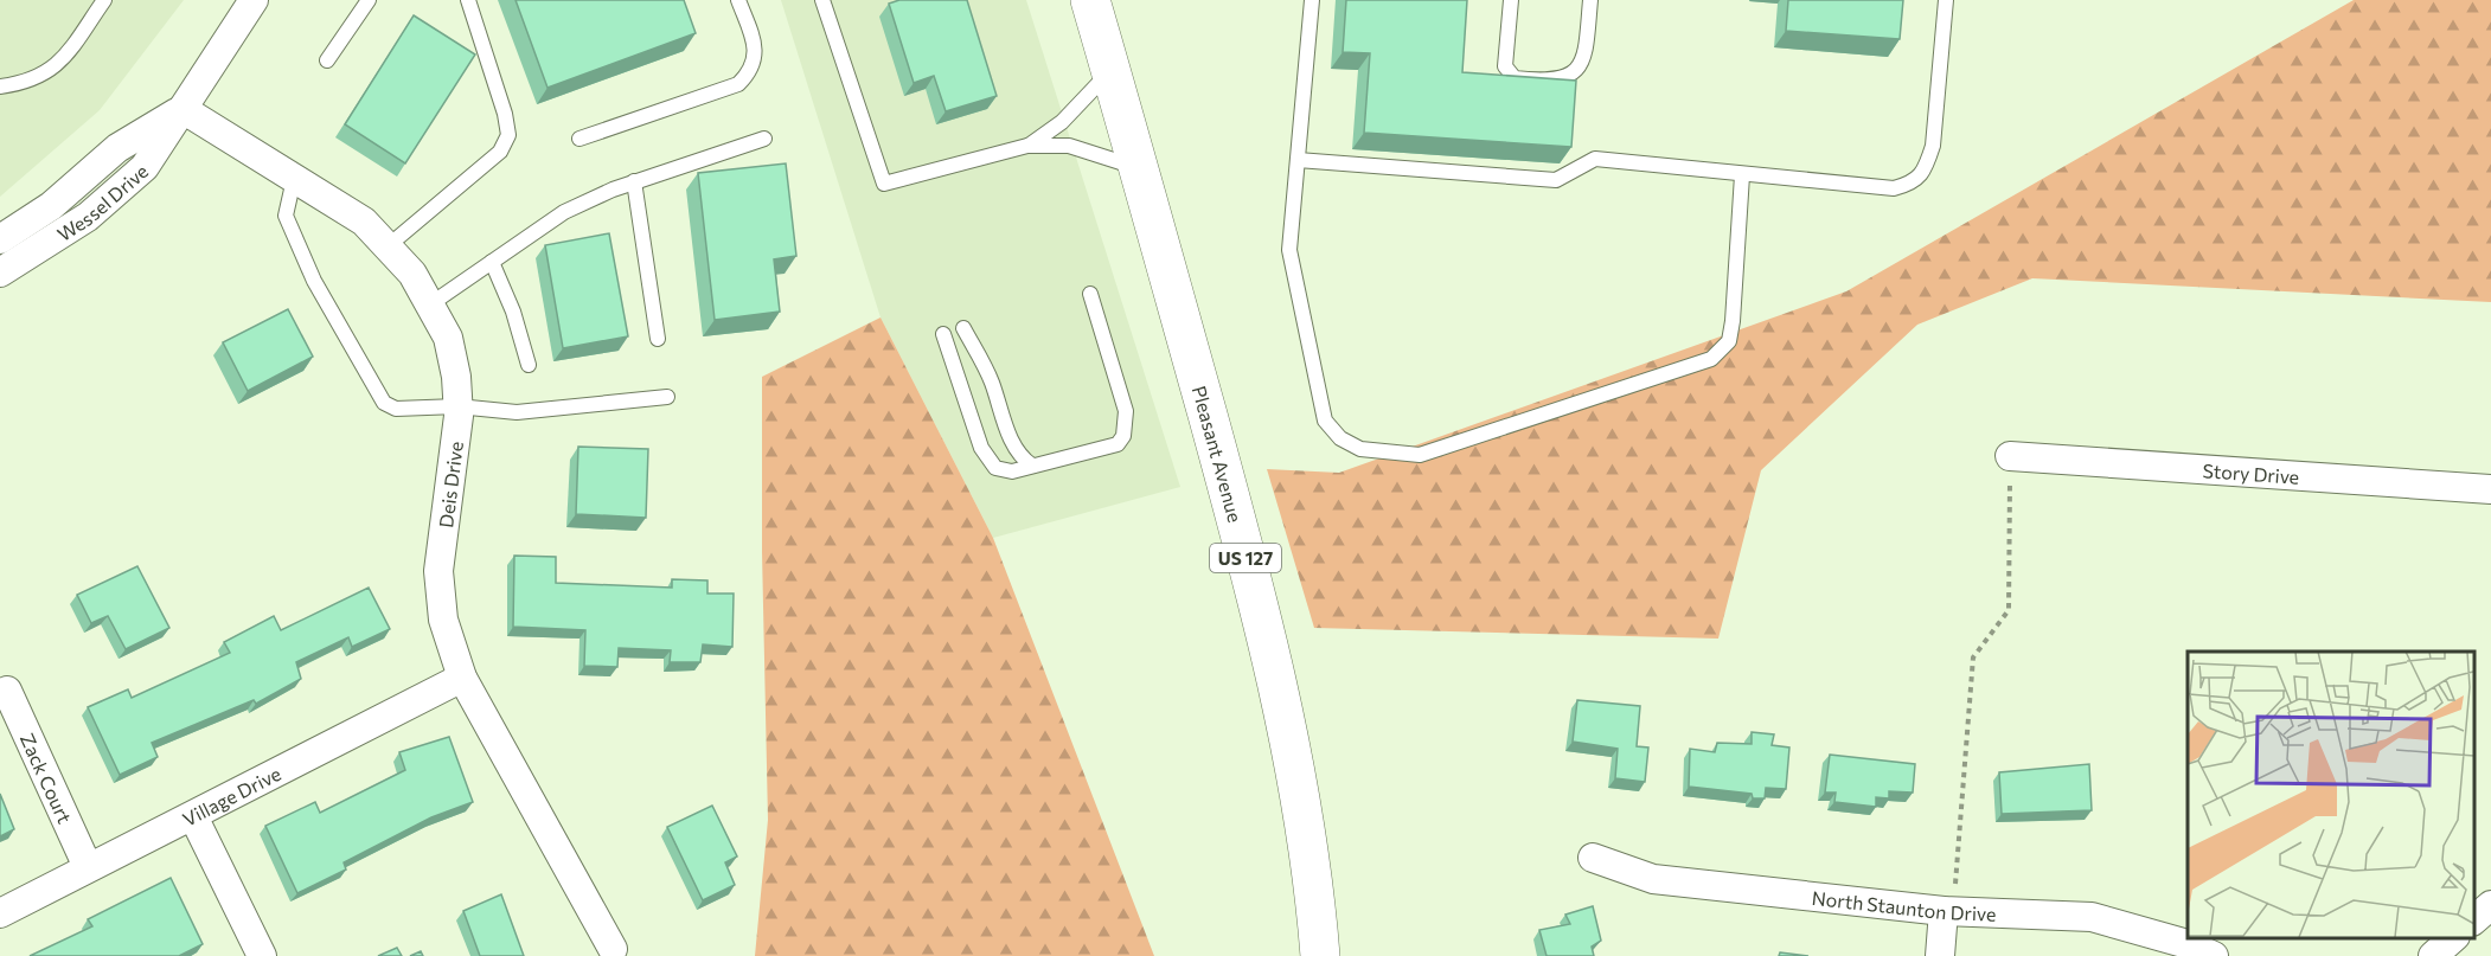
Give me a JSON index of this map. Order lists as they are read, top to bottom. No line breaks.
{"streets":{"main road":["Pleasant Avenue","US 127"],"street":["Wessel Drive","Story Drive","Deis Drive","Zack Court","Village Drive","North Staunton Drive"]},"crossings":[["Wessel Drive","Deis Drive"],["Deis Drive","Village Drive"],["Zack Court","Village Drive"]]}
